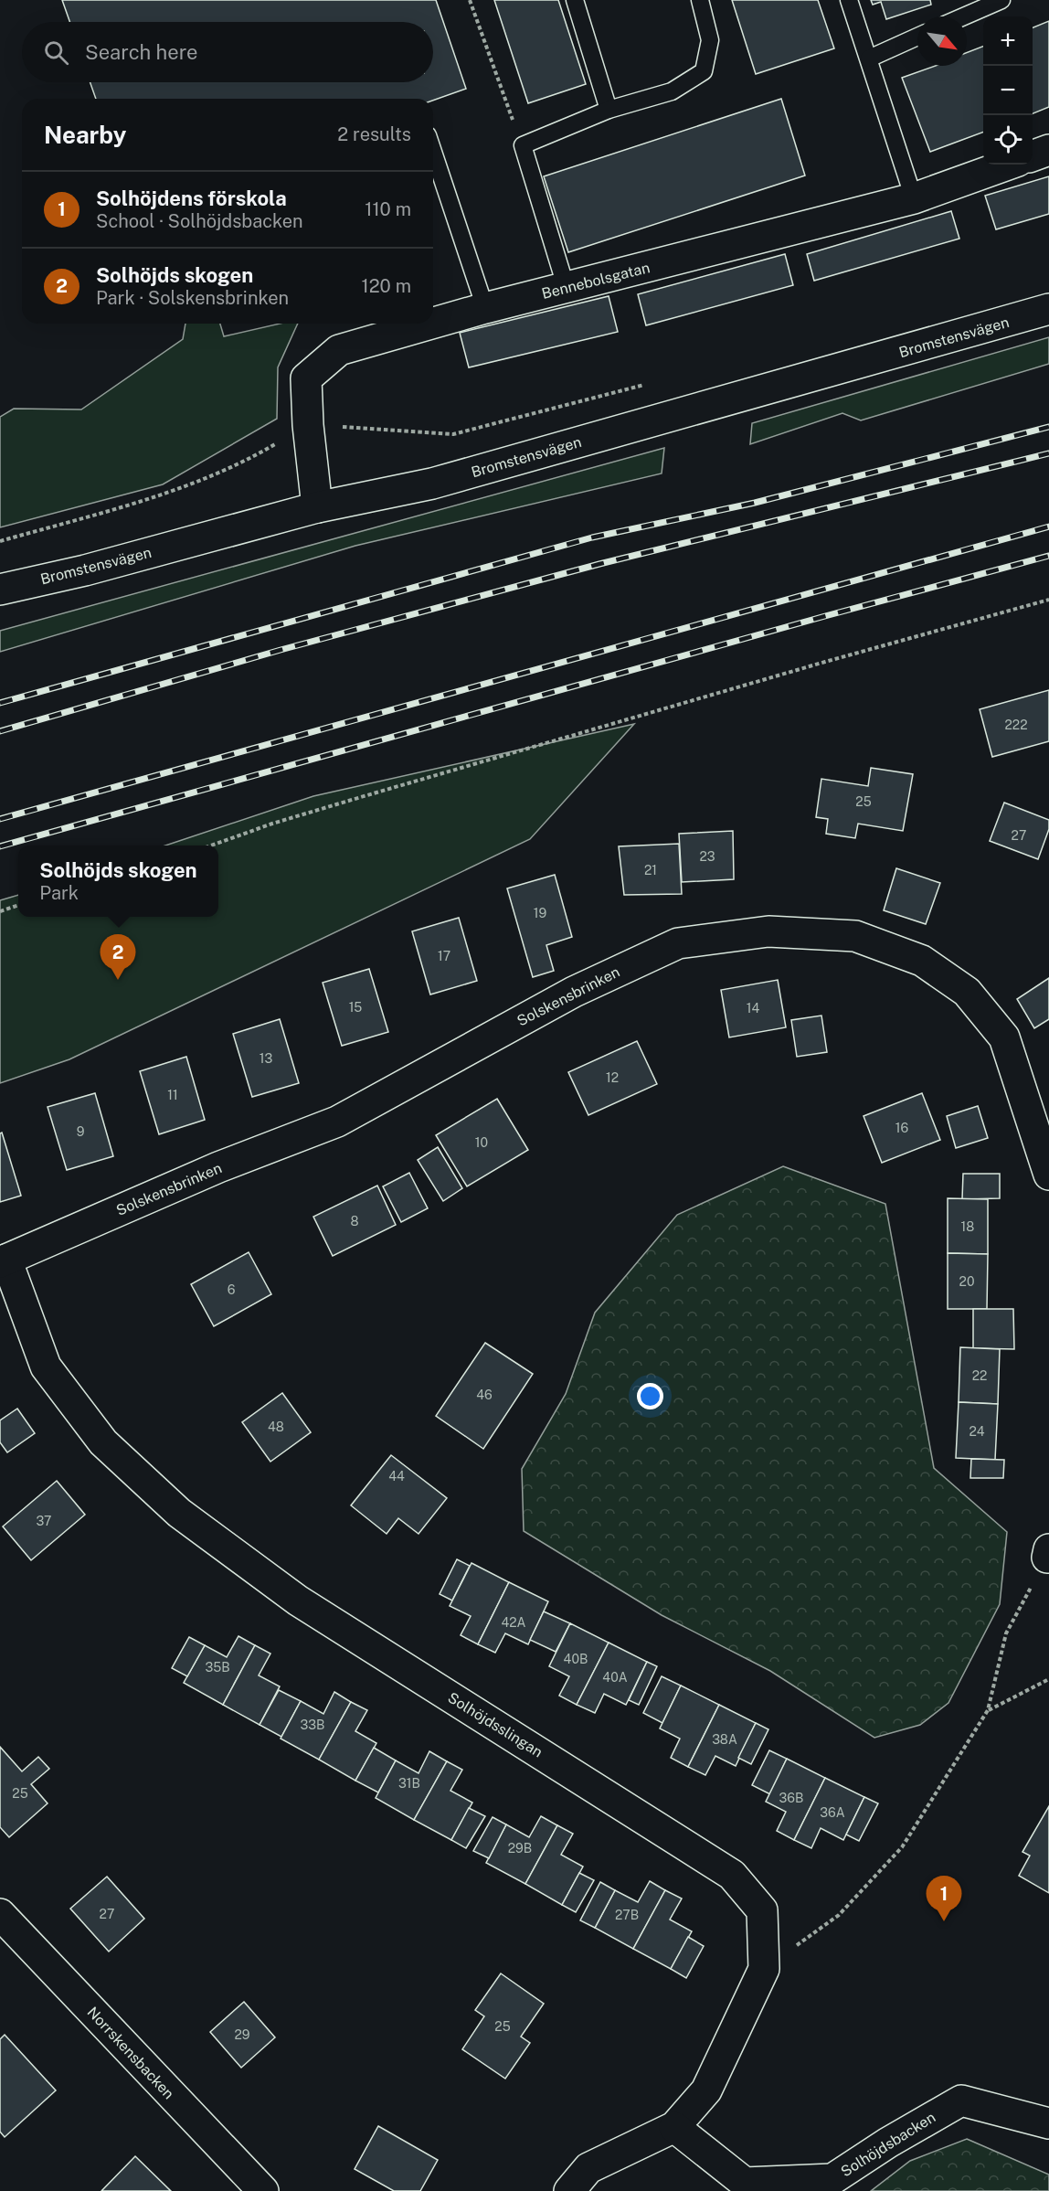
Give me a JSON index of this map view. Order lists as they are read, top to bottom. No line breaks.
{"streets":{"street":["Bennebolsgatan","Bromstensvägen","Solskensbrinken","Solhöjdsslingan","Norrskensbacken","Solhöjdsbacken"]},"crossings":[["Bennebolsgatan","Bromstensvägen"],["Solskensbrinken","Solhöjdsslingan"],["Solhöjdsslingan","Solhöjdsbacken"]],"house_numbers":["222","25","27","23","21","19","17","15","14","13","12","11","16","9","10","8","18","20","6","22","46","48","24","44","37","42A","40B","35B","40A","33B","38A","31B","25","36B","36A","29B","27","27B","25","29"],"north":"bottom right","page":{"map_buttons":["+","−"],"search":"Search here","heading":["Nearby","2 results"],"list":[{"mark":"1","name":"Solhöjdens förskola","note":"School · Solhöjdsbacken","value":"110 m"},{"mark":"2","name":"Solhöjds skogen","note":"Park · Solskensbrinken","value":"120 m"}],"popup":["Solhöjds skogen","Park"],"pins":["2","1"]}}
